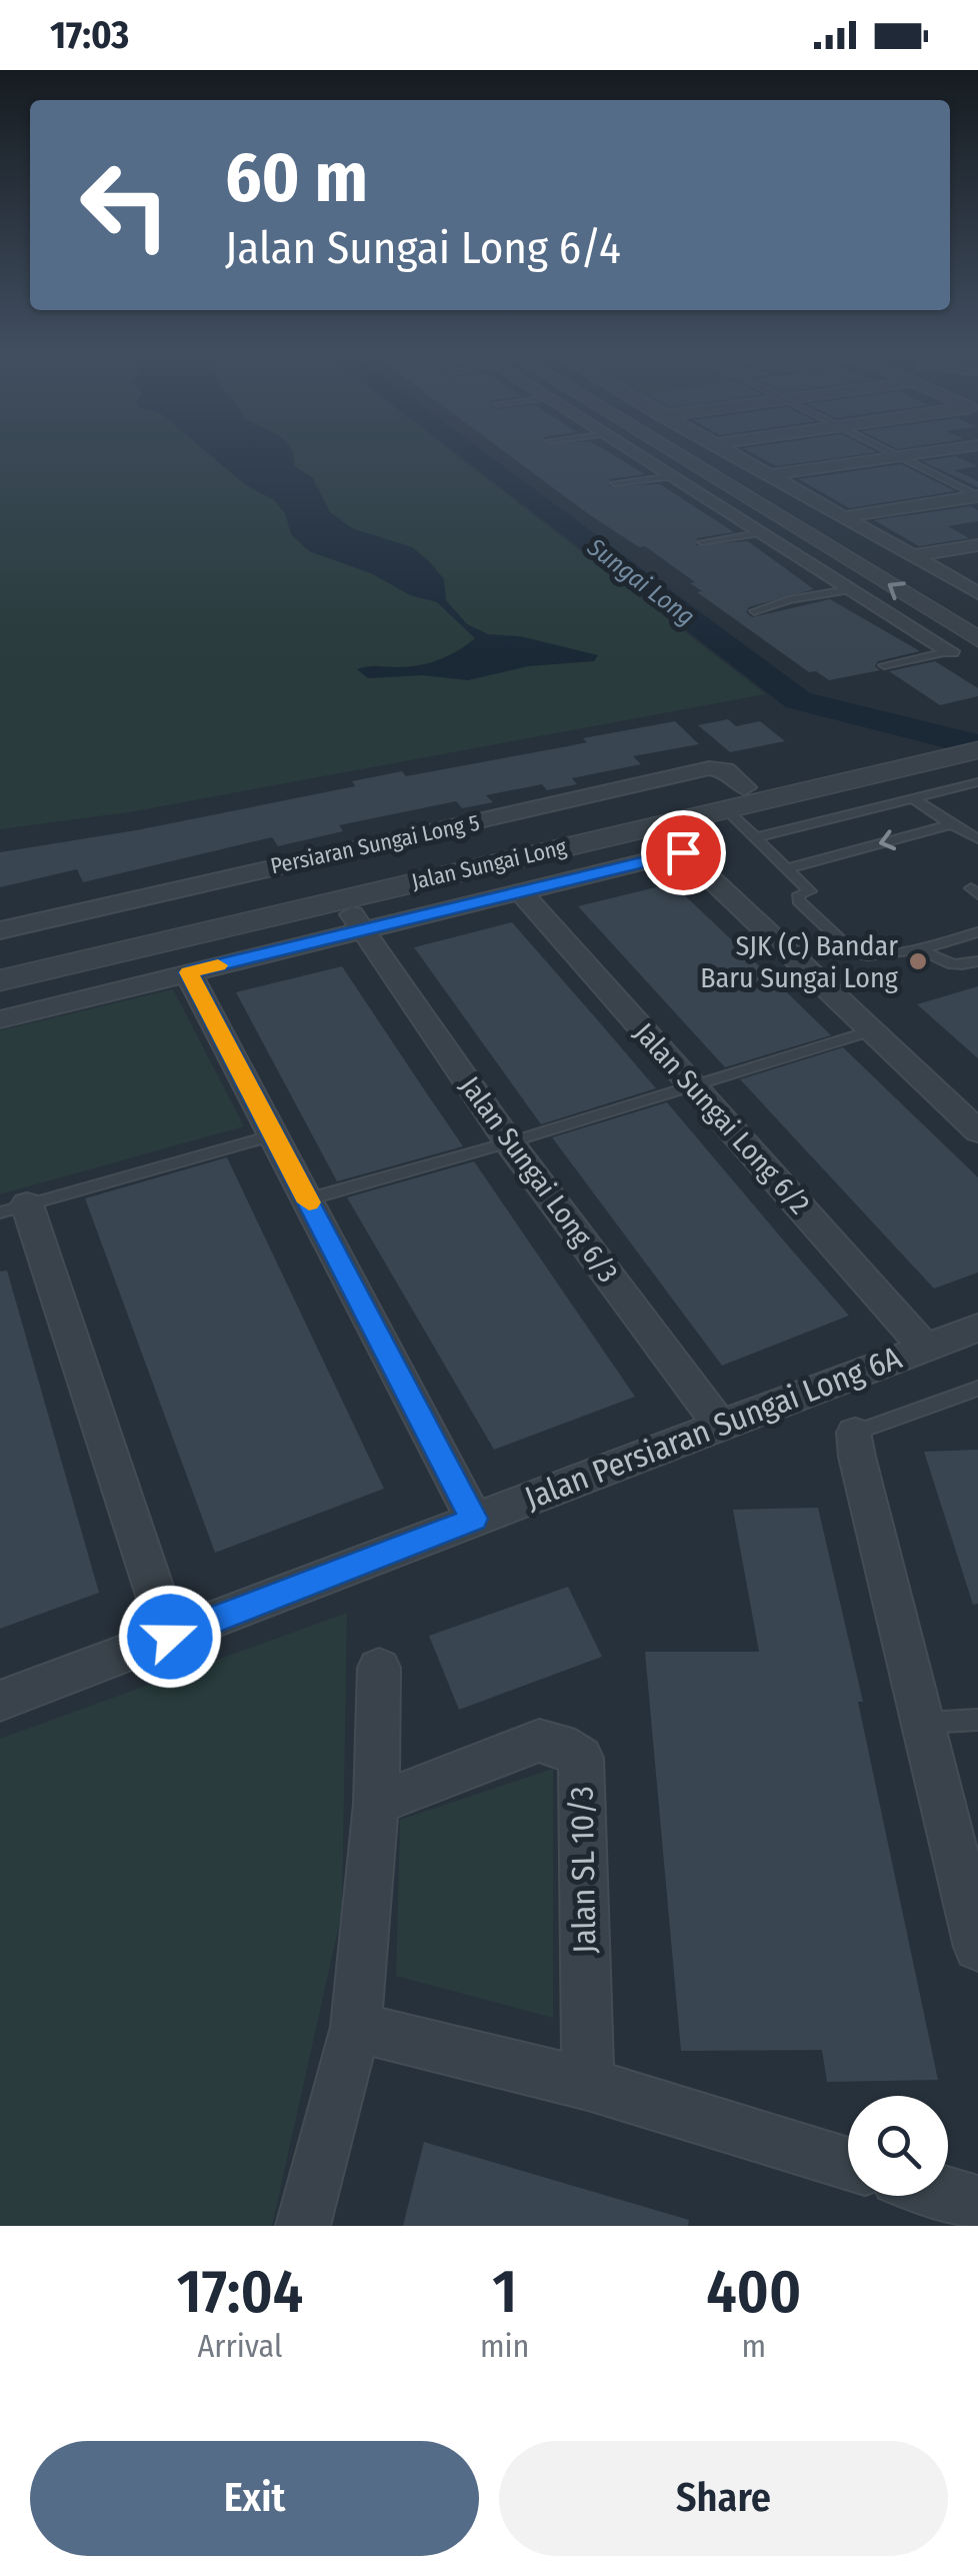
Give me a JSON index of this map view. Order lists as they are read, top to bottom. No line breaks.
{"streets":{"street":["Persiaran Sungai Long 5","Jalan Sungai Long","Jalan Sungai Long 6/2","Jalan Sungai Long 6/3","Jalan Persiaran Sungai Long 6A","Jalan SL 10/3"]},"crossings":[["Persiaran Sungai Long 5","Jalan Sungai Long"],["Jalan Sungai Long","Jalan Sungai Long 6/3"],["Jalan Sungai Long 6/2","Jalan Persiaran Sungai Long 6A"],["Jalan Sungai Long 6/3","Jalan Persiaran Sungai Long 6A"]],"water":["Sungai Long"],"places":["SJK (C) Bandar Baru Sungai Long"],"page":{"status":"17:03","turn":["60 m","Jalan Sungai Long 6/4"],"eta":["17:04","Arrival","1","min","400","m"],"buttons":["Exit","Share"]}}
